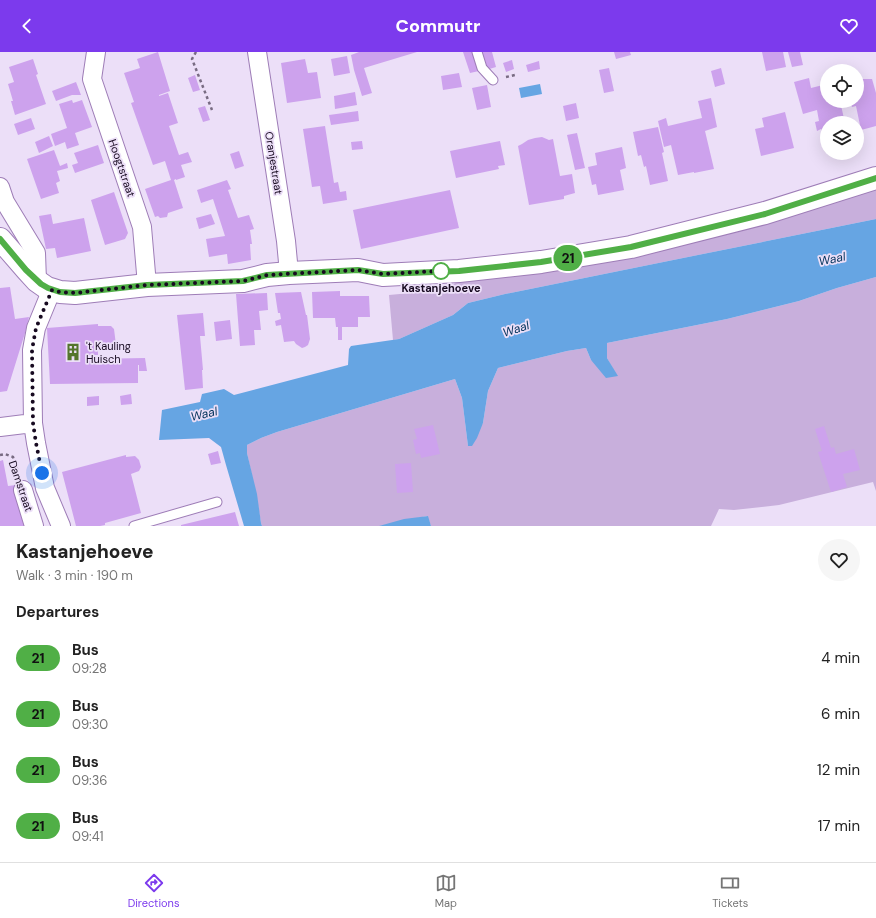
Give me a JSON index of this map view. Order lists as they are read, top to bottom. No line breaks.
{"streets":{"street":["Oranjestraat","Hoogtstraat","Damstraat"]},"water":["Waal"],"places":{"other":["Kastanjehoeve"],"building":["'t Kauling Huisch"]},"lines":["bus line 21"],"page":{"header":"Commutr","on_map":"21","heading":[["Kastanjehoeve","Walk · 3 min · 190 m"],"Departures"],"list":[{"mark":"21","name":"Bus","note":"09:28","value":"4 min"},{"mark":"21","name":"Bus","note":"09:30","value":"6 min"},{"mark":"21","name":"Bus","note":"09:36","value":"12 min"},{"mark":"21","name":"Bus","note":"09:41","value":"17 min"}],"tabs":["Directions","Map","Tickets"]}}
